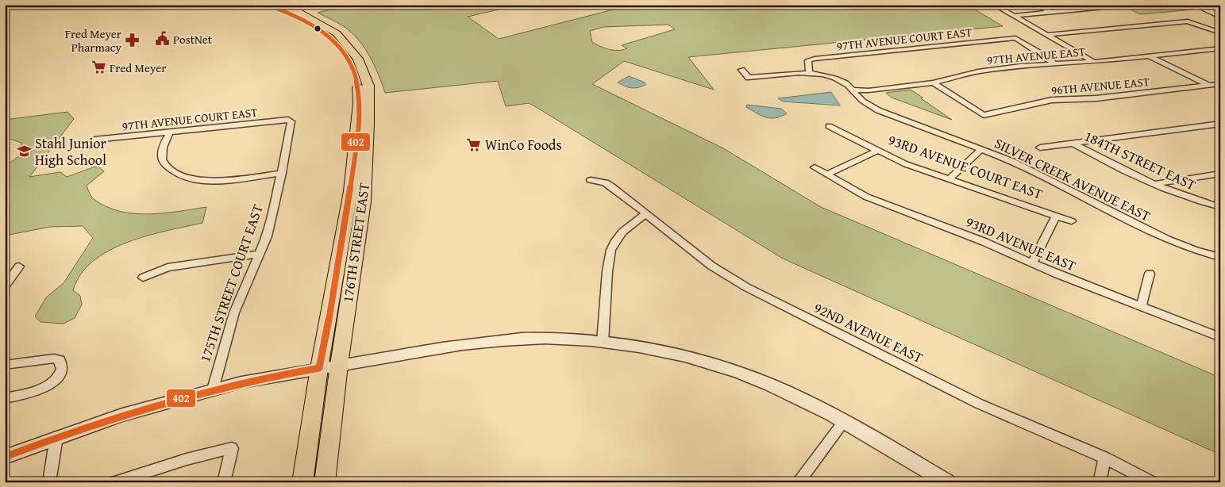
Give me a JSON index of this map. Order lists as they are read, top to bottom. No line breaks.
{"streets":{"main road":["176TH STREET EAST"],"street":["97TH AVENUE COURT EAST","97TH AVENUE EAST","96TH AVENUE EAST","184TH STREET EAST","93RD AVENUE COURT EAST","SILVER CREEK AVENUE EAST","93RD AVENUE EAST","175TH STREET COURT EAST","92ND AVENUE EAST"]},"crossings":[["97TH AVENUE COURT EAST","97TH AVENUE EAST"],["97TH AVENUE COURT EAST","SILVER CREEK AVENUE EAST"],["97TH AVENUE COURT EAST","175TH STREET COURT EAST"],["97TH AVENUE EAST","96TH AVENUE EAST"],["97TH AVENUE EAST","SILVER CREEK AVENUE EAST"]],"places":{"public building":["PostNet"],"pharmacy":["Fred Meyer Pharmacy"],"supermarket":["Fred Meyer","WinCo Foods"],"school or university":["Stahl Junior High School"]},"lines":["transit line 402"]}
